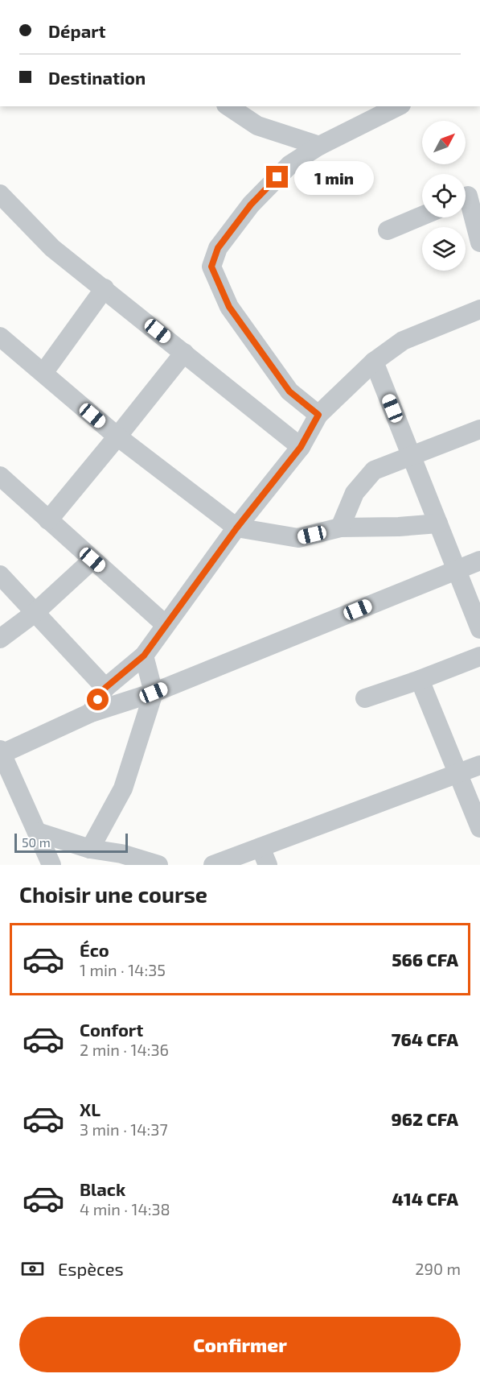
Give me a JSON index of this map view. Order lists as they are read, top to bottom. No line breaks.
{"scale_bar":"50 m","north":"top right","page":{"banner":["Départ","Destination"],"bubble":"1 min","scale":"50 m","heading":"Choisir une course","list":[{"name":"Éco","note":"1 min · 14:35","value":"566 CFA"},{"name":"Confort","note":"2 min · 14:36","value":"764 CFA"},{"name":"XL","note":"3 min · 14:37","value":"962 CFA"},{"name":"Black","note":"4 min · 14:38","value":"414 CFA"}],"pay":["Espèces","290 m"],"buttons":"Confirmer"}}
